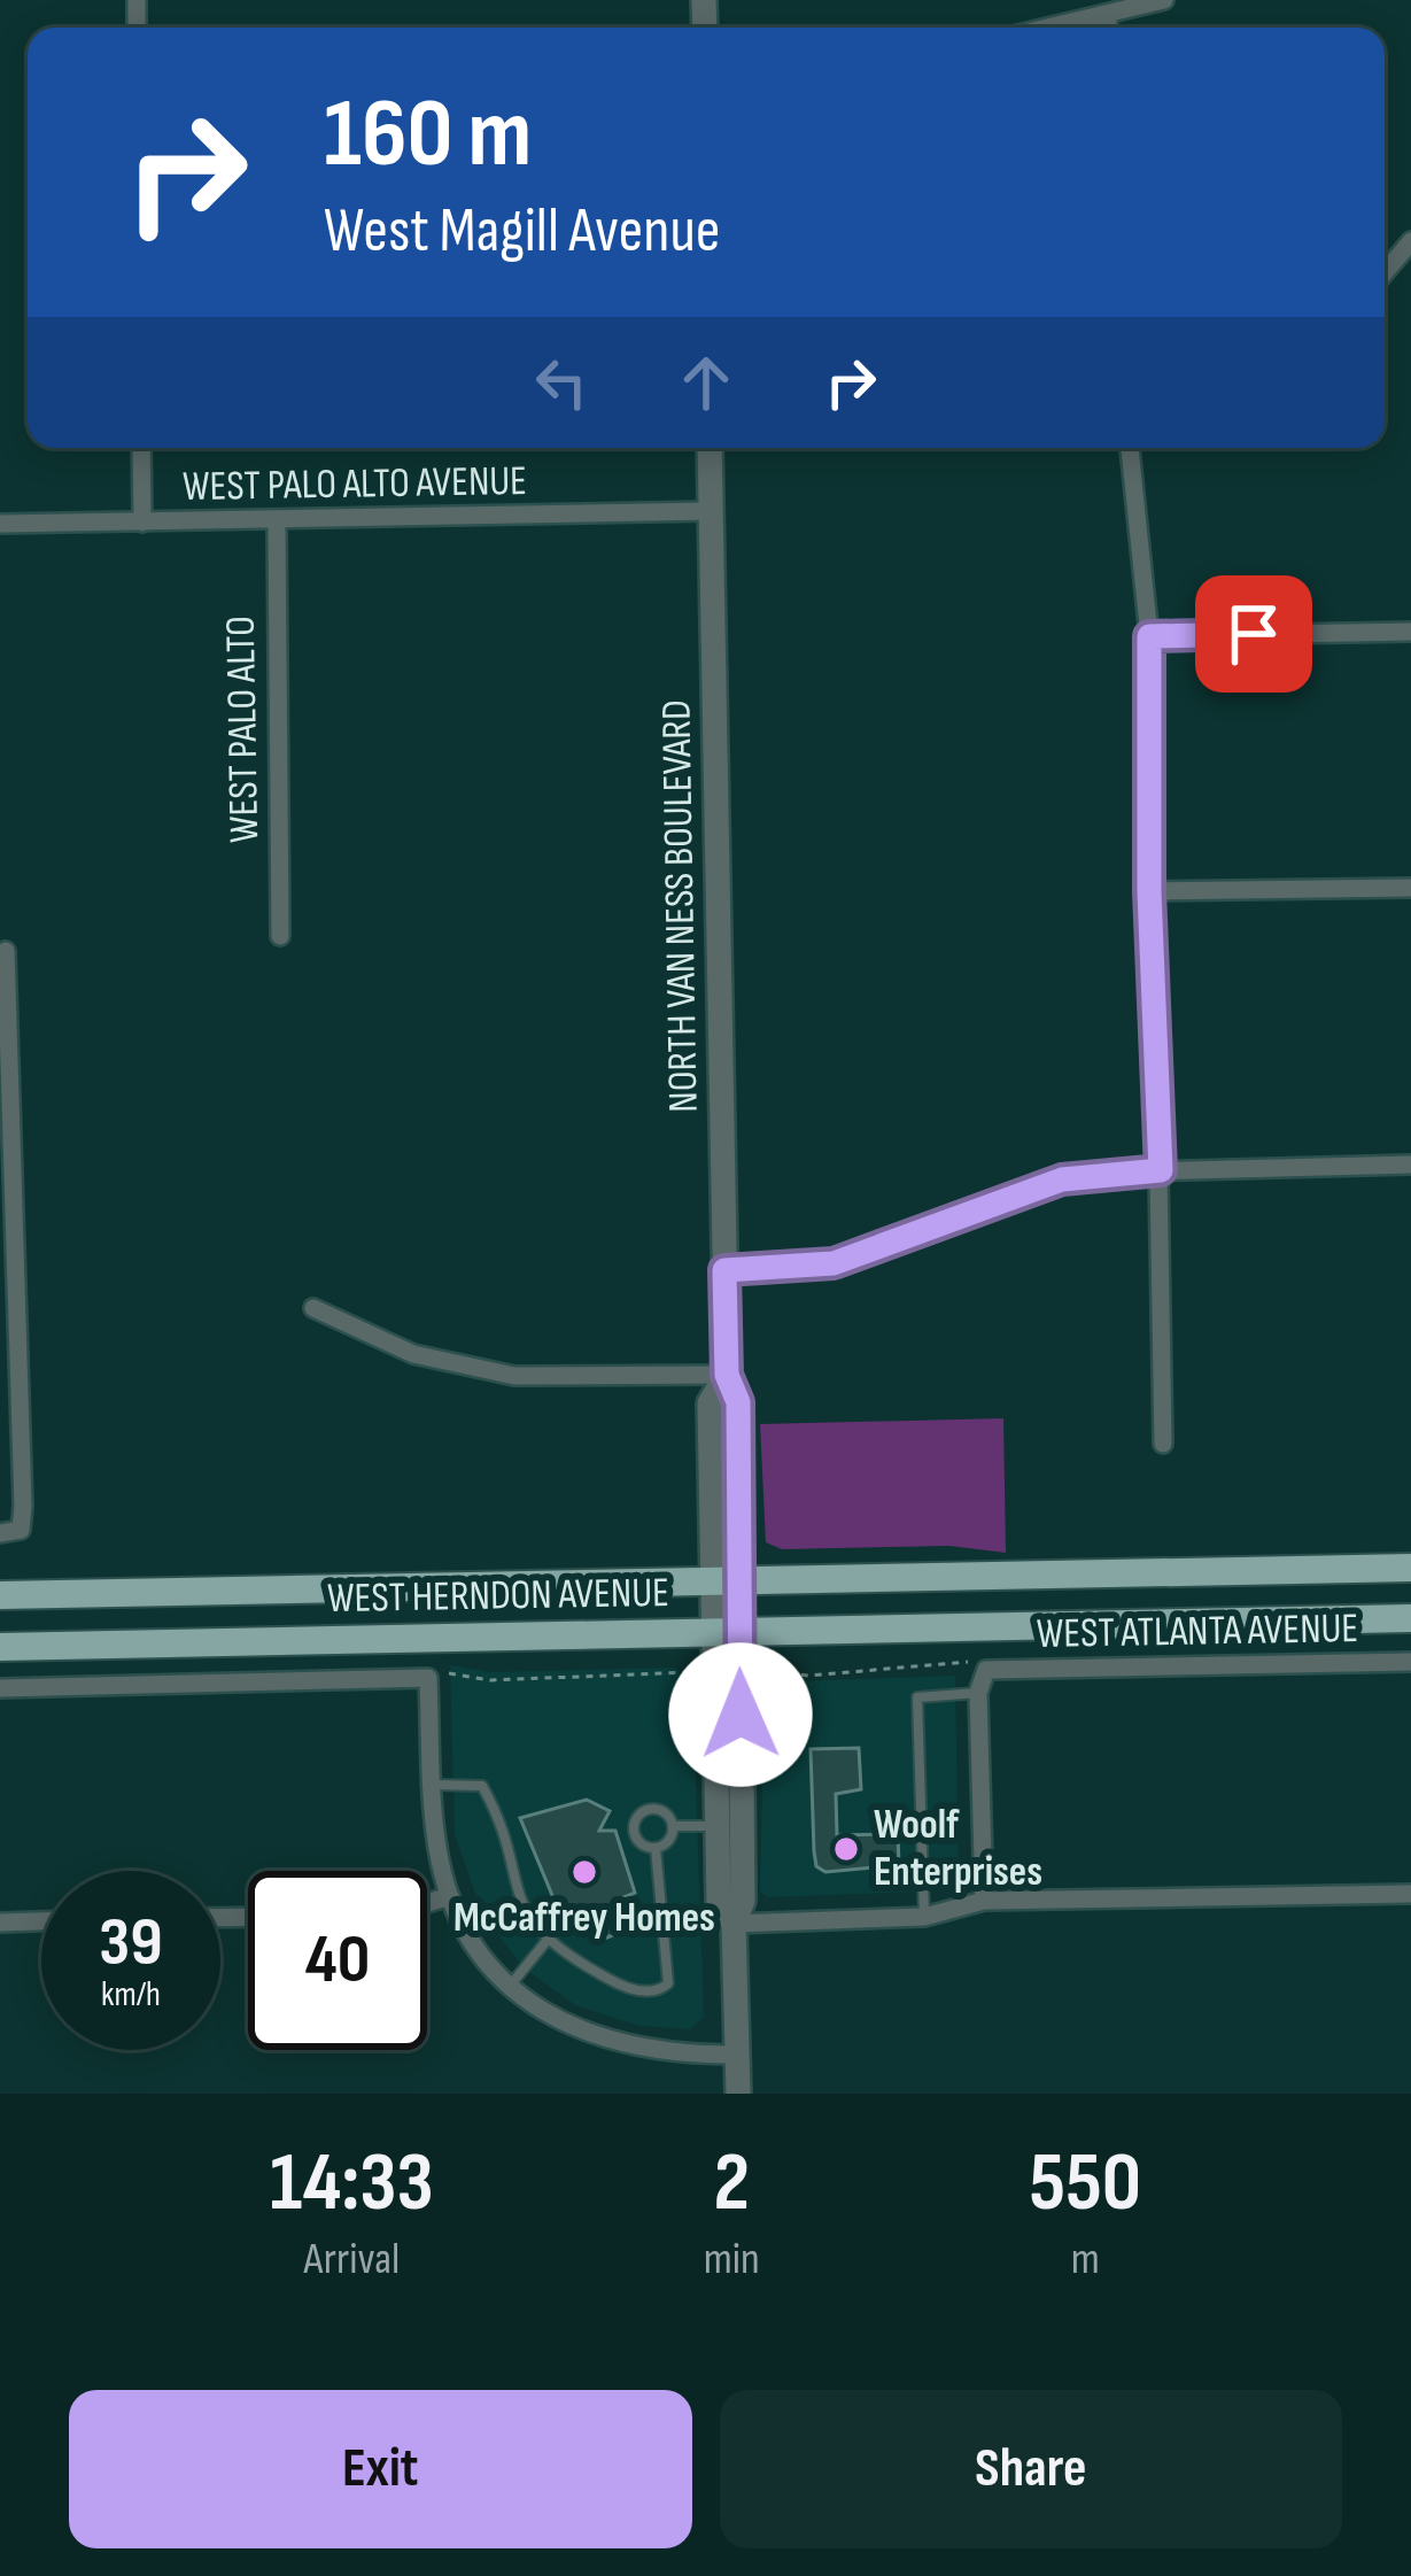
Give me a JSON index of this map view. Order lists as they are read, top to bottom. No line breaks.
{"streets":{"main road":["WEST HERNDON AVENUE"],"street":["WEST PALO ALTO AVENUE","WEST PALO ALTO","NORTH VAN NESS BOULEVARD","WEST ATLANTA AVENUE"]},"crossings":[["WEST PALO ALTO AVENUE","WEST PALO ALTO"],["WEST PALO ALTO AVENUE","NORTH VAN NESS BOULEVARD"],["NORTH VAN NESS BOULEVARD","WEST HERNDON AVENUE"]],"places":["Woolf Enterprises","McCaffrey Homes"],"page":{"turn":["160 m","West Magill Avenue"],"speed":"39 km/h","limit":"40","eta":["14:33","Arrival","2","min","550","m"],"buttons":["Exit","Share"]}}
